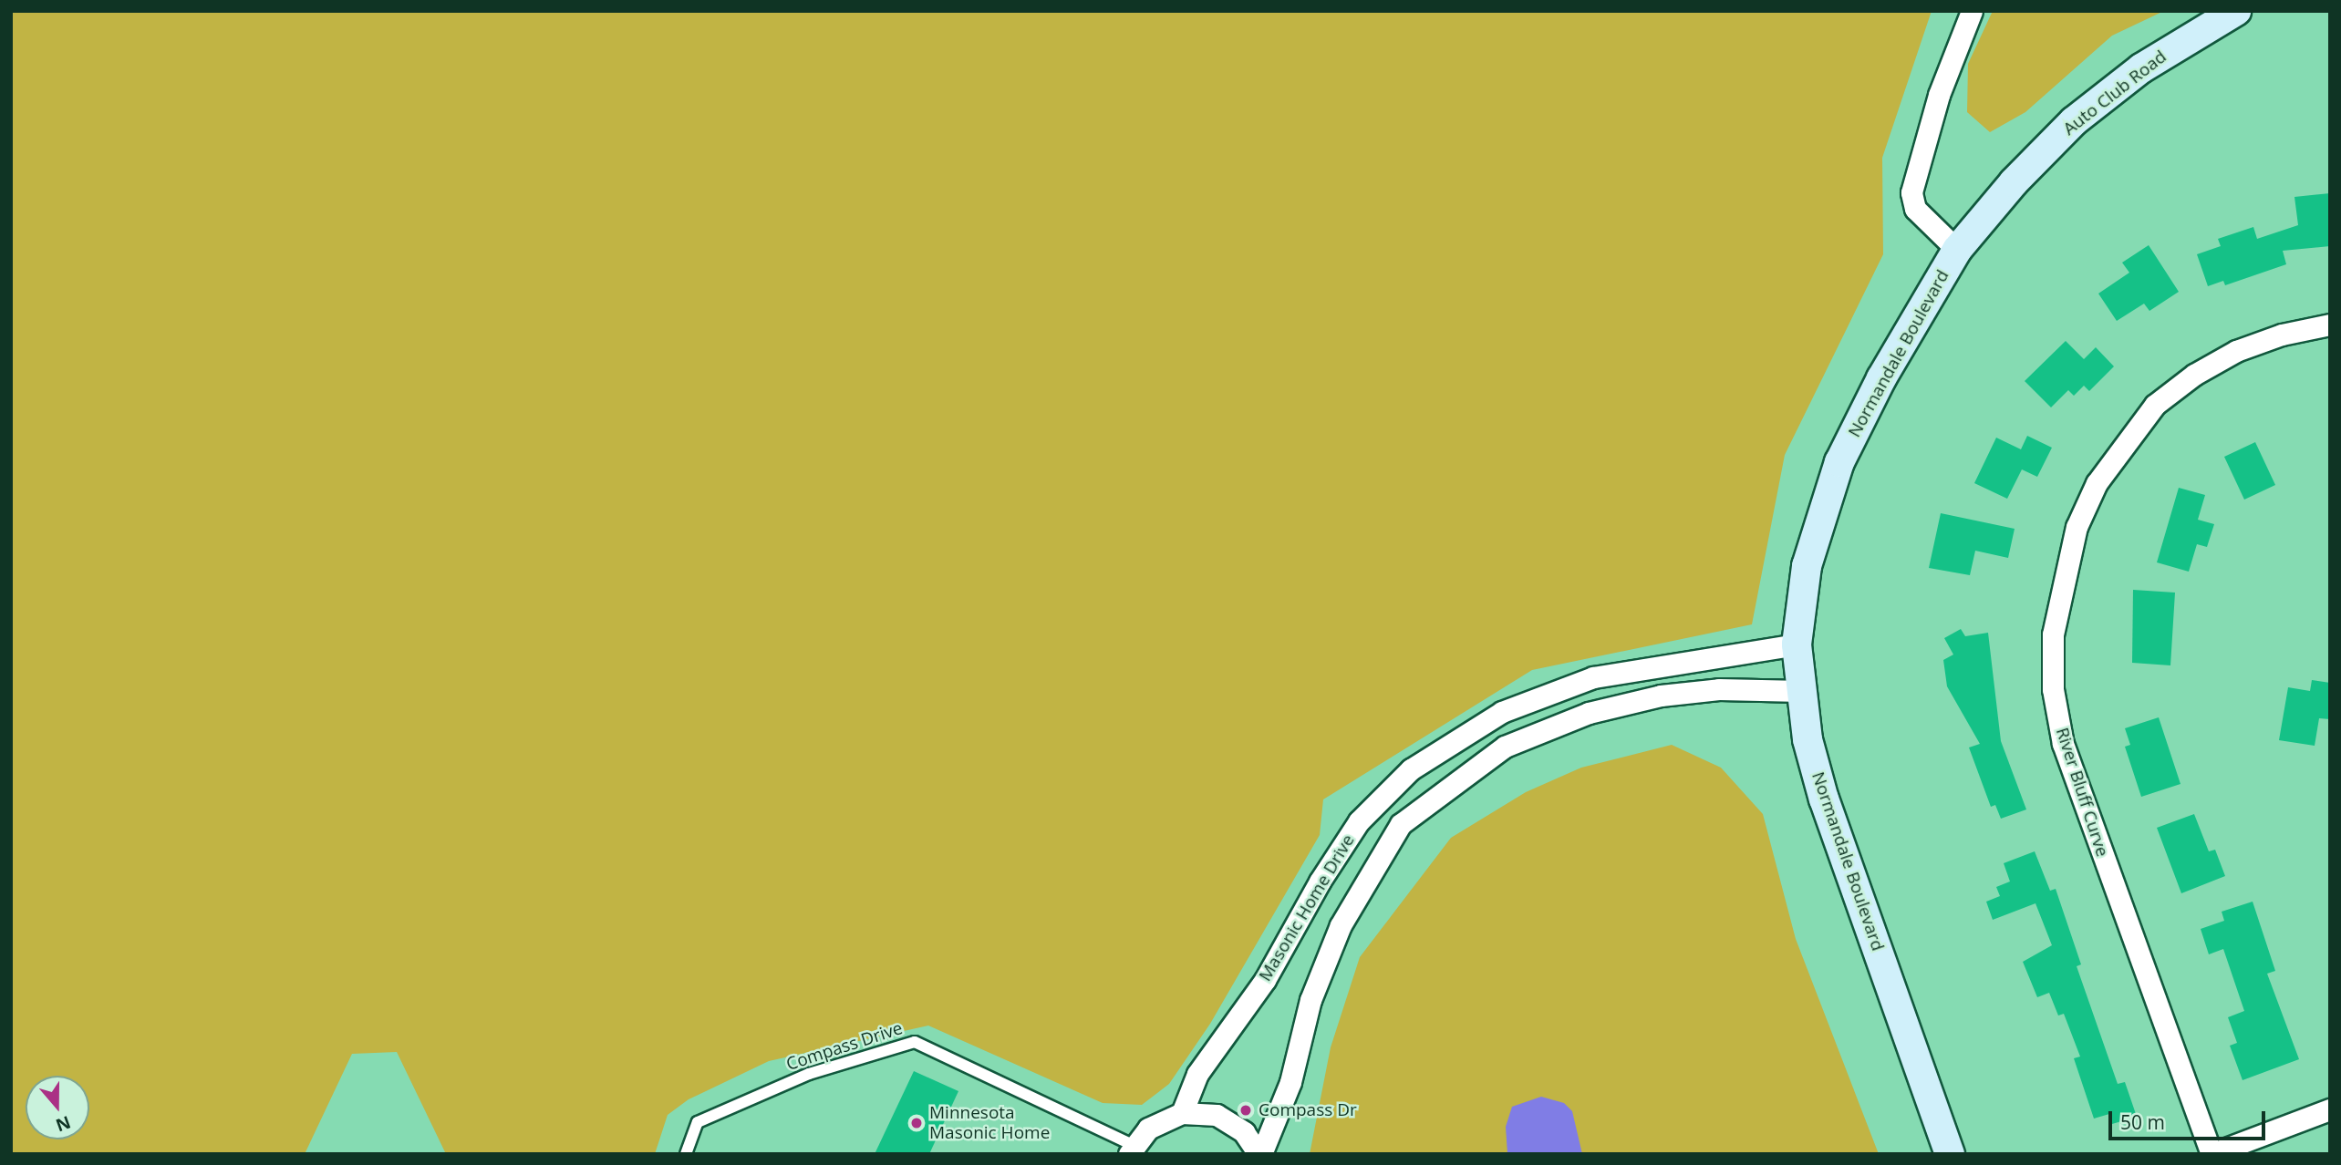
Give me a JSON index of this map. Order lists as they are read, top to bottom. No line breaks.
{"streets":{"street":["Auto Club Road","Normandale Boulevard","River Bluff Curve","Masonic Home Drive"],"lane":["Compass Drive"]},"crossings":[["Auto Club Road","Normandale Boulevard"],["Normandale Boulevard","Masonic Home Drive"]],"places":["Compass Dr","Minnesota Masonic Home"],"scale_bar":"50 m","north":"bottom"}
